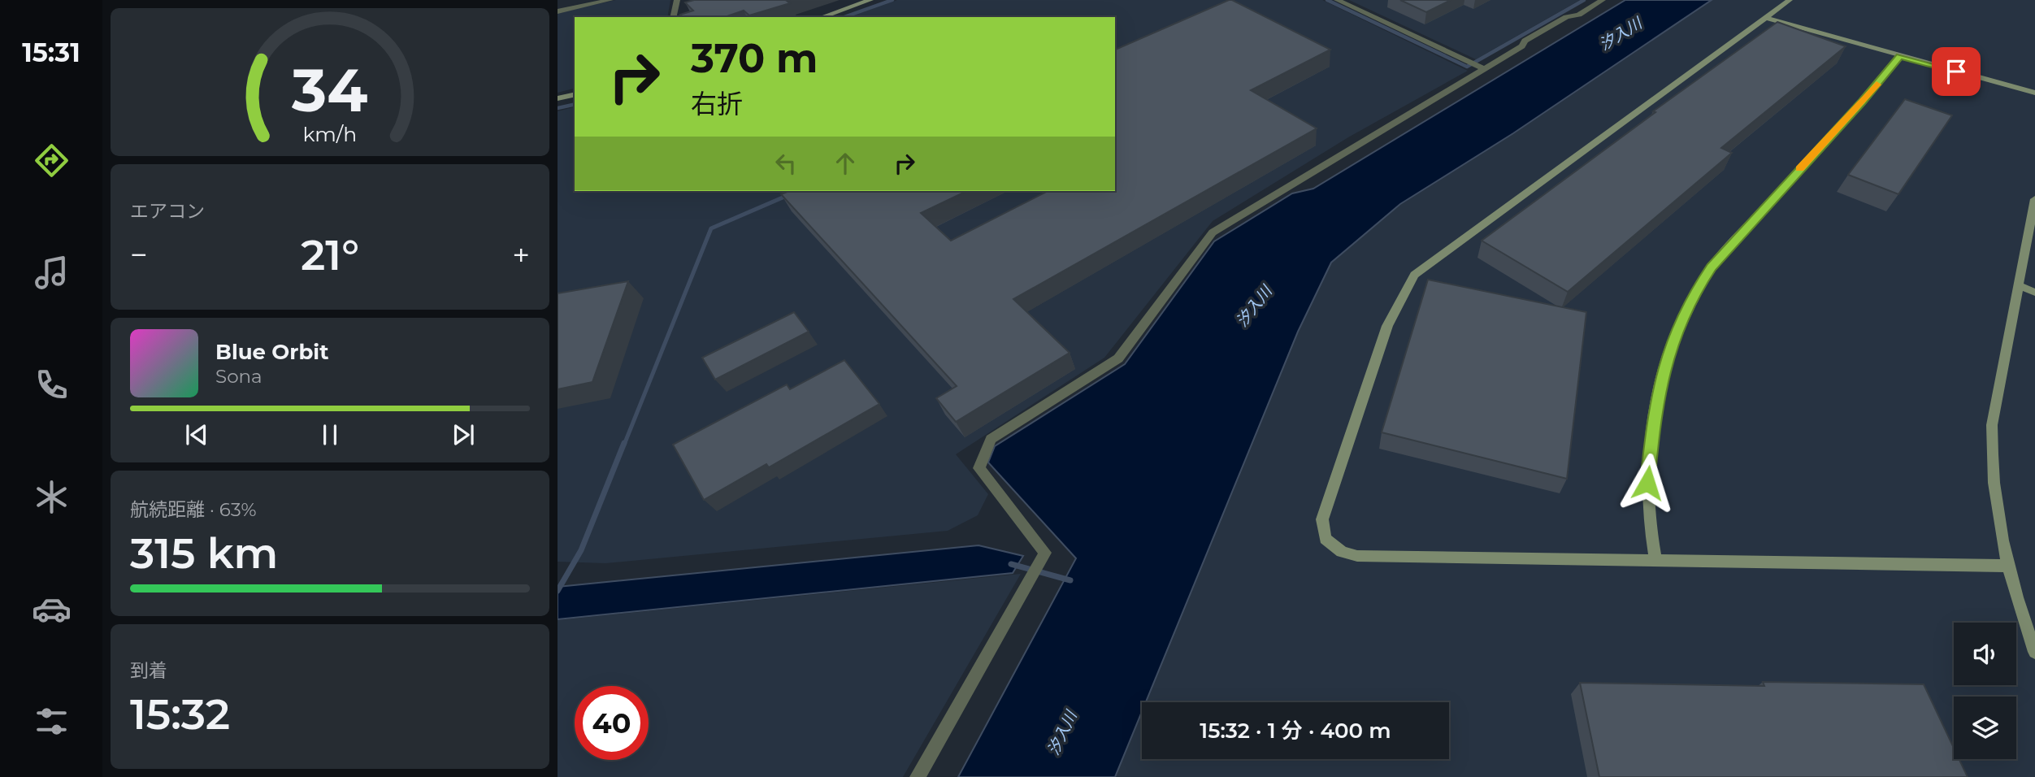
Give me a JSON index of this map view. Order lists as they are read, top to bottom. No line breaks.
{"water":["汐入川"],"page":{"tabs":"15:31","turn":["370 m","右折"],"tile":["エアコン",["航続距離 · 63%","315 km"],["到着","15:32"]],"heat":["−","21°","+"],"song":["Blue Orbit","Sona"],"limit":"40","trip":"15:32 · 1 分 · 400 m","gauge":["34","km/h"]}}
